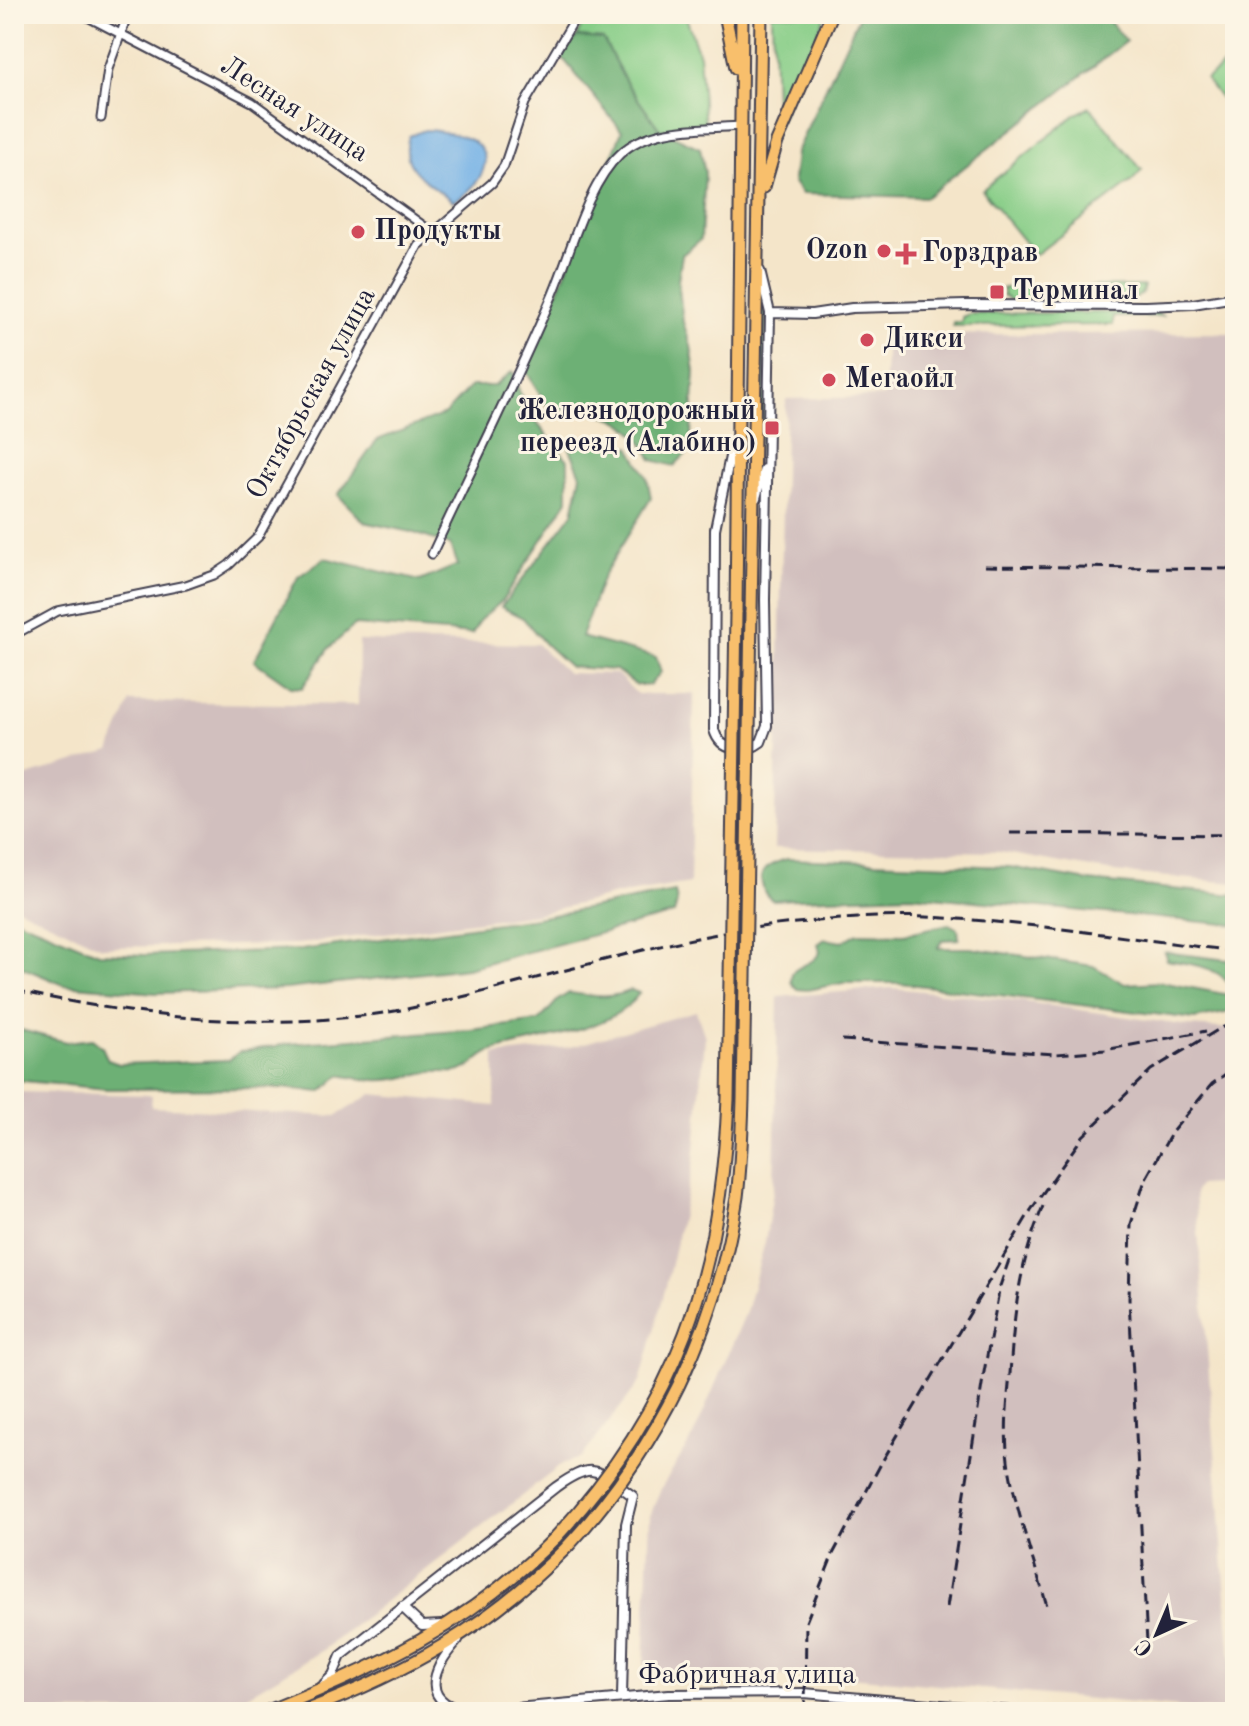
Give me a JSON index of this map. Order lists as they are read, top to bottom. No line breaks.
{"streets":{"street":["Лесная улица","Октябрьская улица","Фабричная улица"]},"crossings":[["Лесная улица","Октябрьская улица"]],"places":{"other":["Продукты","Ozon","Дикси","Мегаойл"],"health":["Горздрав"],"transit":["Терминал","Железнодорожный переезд (Алабино)"]},"north":"bottom left"}
